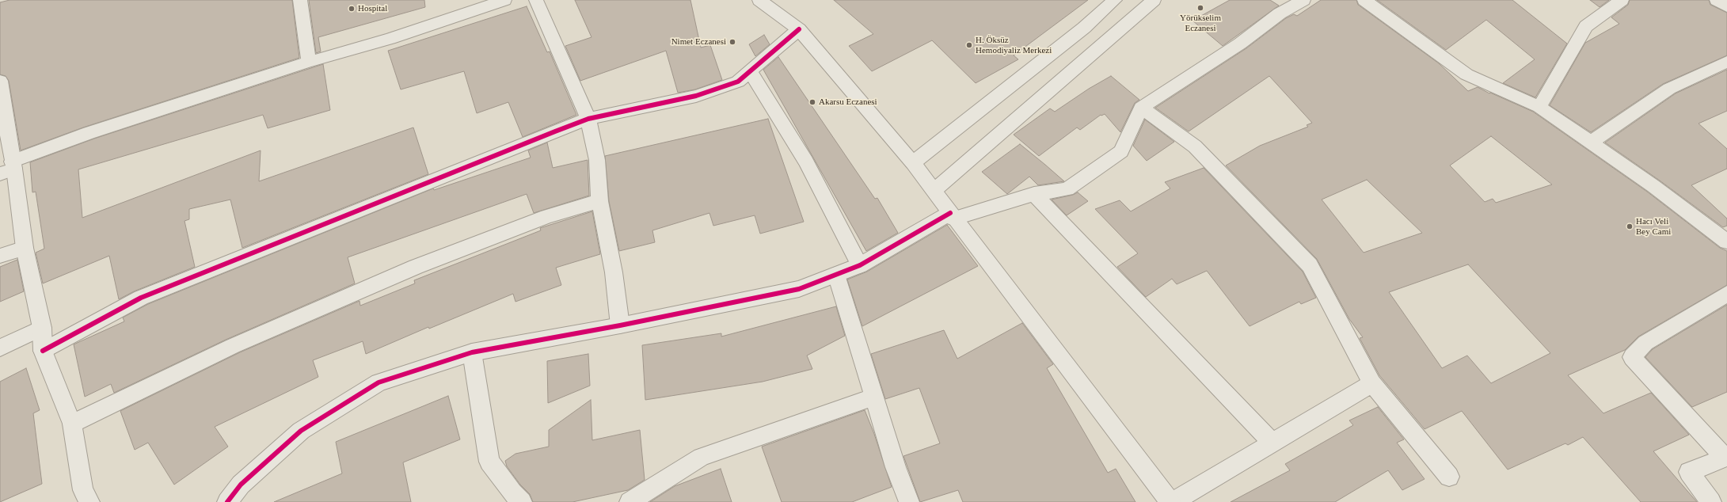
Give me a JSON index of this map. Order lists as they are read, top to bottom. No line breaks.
{"places":["Yörükselim Eczanesi","Hospital","Nimet Eczanesi","H. Öksüz Hemodiyaliz Merkezi","Akarsu Eczanesi","Hacı Veli Bey Cami"]}
